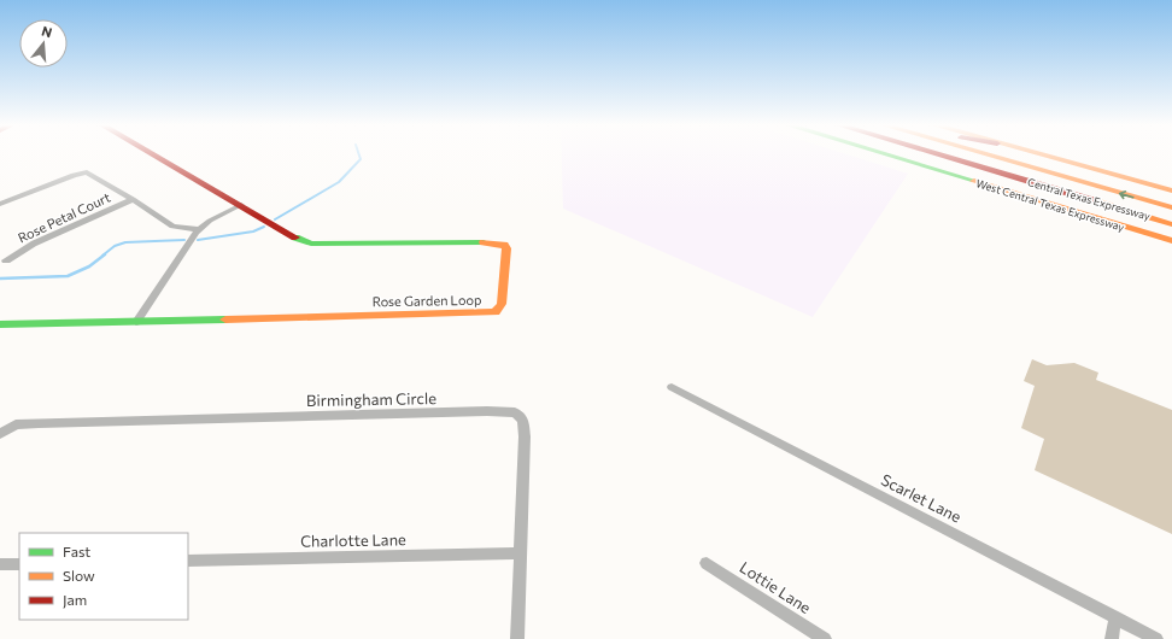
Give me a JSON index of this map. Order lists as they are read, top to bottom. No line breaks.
{"streets":{"main road":["Central Texas Expressway","West Central Texas Expressway","Rose Garden Loop"],"street":["Rose Petal Court","Birmingham Circle","Scarlet Lane","Charlotte Lane","Lottie Lane"]},"crossings":[["Birmingham Circle","Charlotte Lane"]],"legend":["Fast","Slow","Jam"],"north":"top"}
